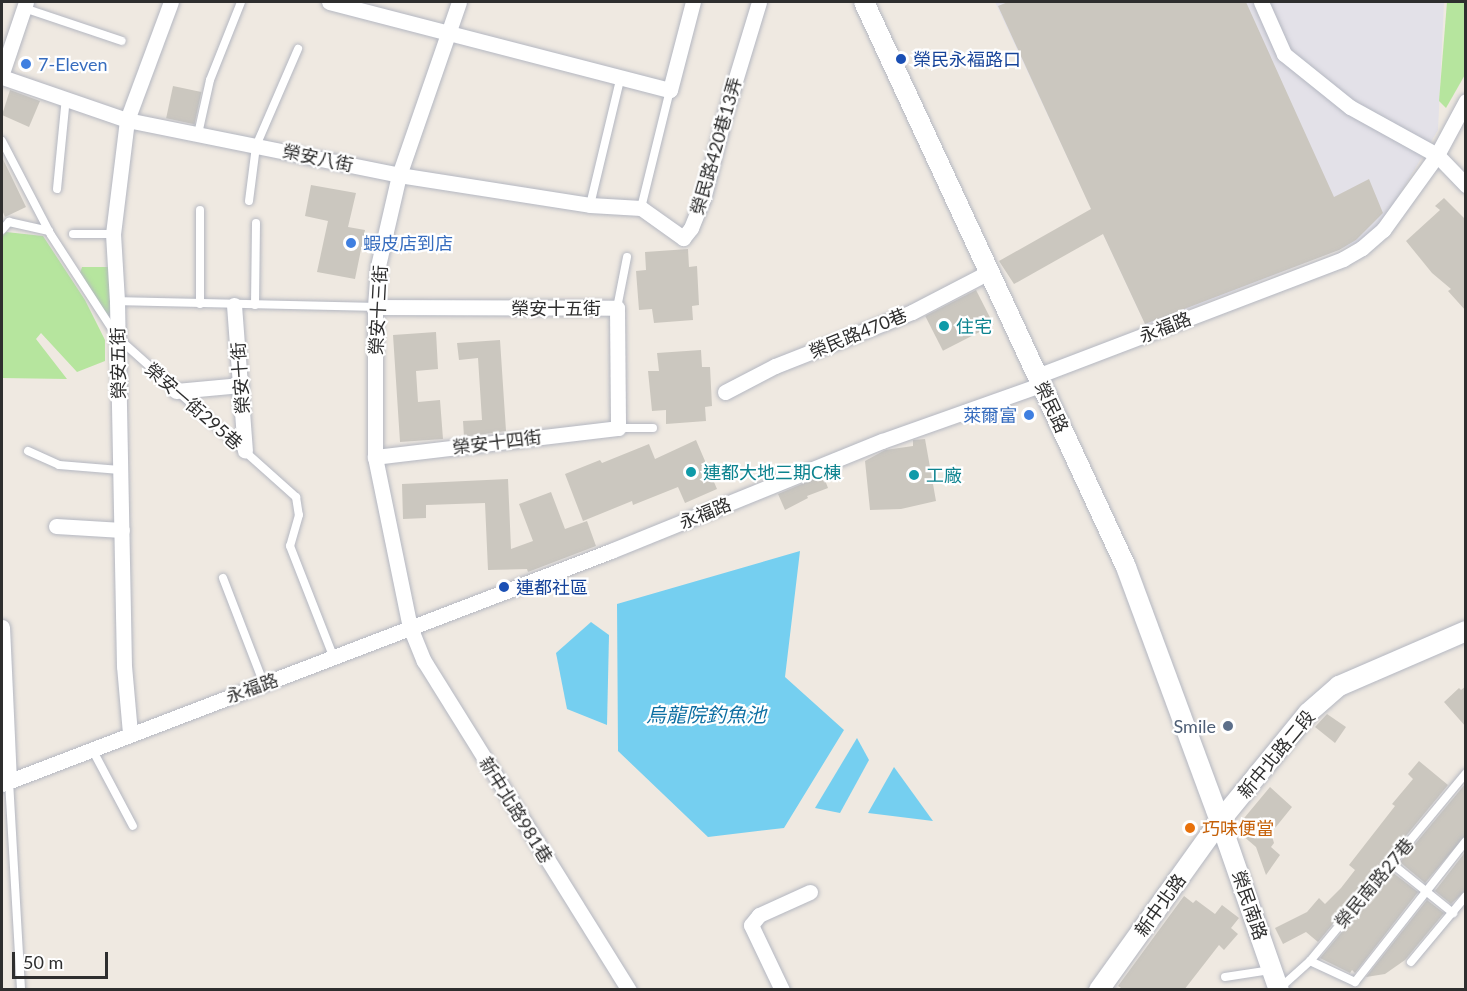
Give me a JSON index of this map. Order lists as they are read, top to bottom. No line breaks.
{"streets":{"street":["榮民路420巷13弄","榮安八街","榮安十五街","榮安十三街","永福路","榮民路470巷","榮安五街","榮安十街","榮民路","榮安十四街","新中北路二段","新中北路981巷","新中北路","榮民南路"],"lane":["榮安一街295巷","榮民南路27巷"]},"crossings":[["榮民路420巷13弄","榮安八街"],["榮安八街","榮安十三街"],["榮安八街","榮安五街"],["榮安十五街","榮安十三街"],["榮安十五街","榮安十四街"],["榮安十三街","永福路"],["榮安十三街","榮安十四街"],["榮安十三街","新中北路981巷"],["永福路","榮安五街"],["永福路","榮安一街295巷"],["永福路","榮民路"],["永福路","新中北路981巷"],["榮民路470巷","榮民路"],["榮安五街","榮安一街295巷"],["榮安十街","榮安一街295巷"],["榮民路","新中北路二段"],["榮民路","新中北路"],["榮民路","榮民南路"],["新中北路二段","新中北路"],["新中北路二段","榮民南路"],["榮民南路27巷","榮民南路"],["新中北路","榮民南路"]],"water":["烏龍院釣魚池"],"places":["榮民永褔路口","7-Eleven","蝦皮店到店","住宅","萊爾富","連都大地三期C棟","工廠","連都社區","Smile","巧味便當"],"scale_bar":"50 m"}
